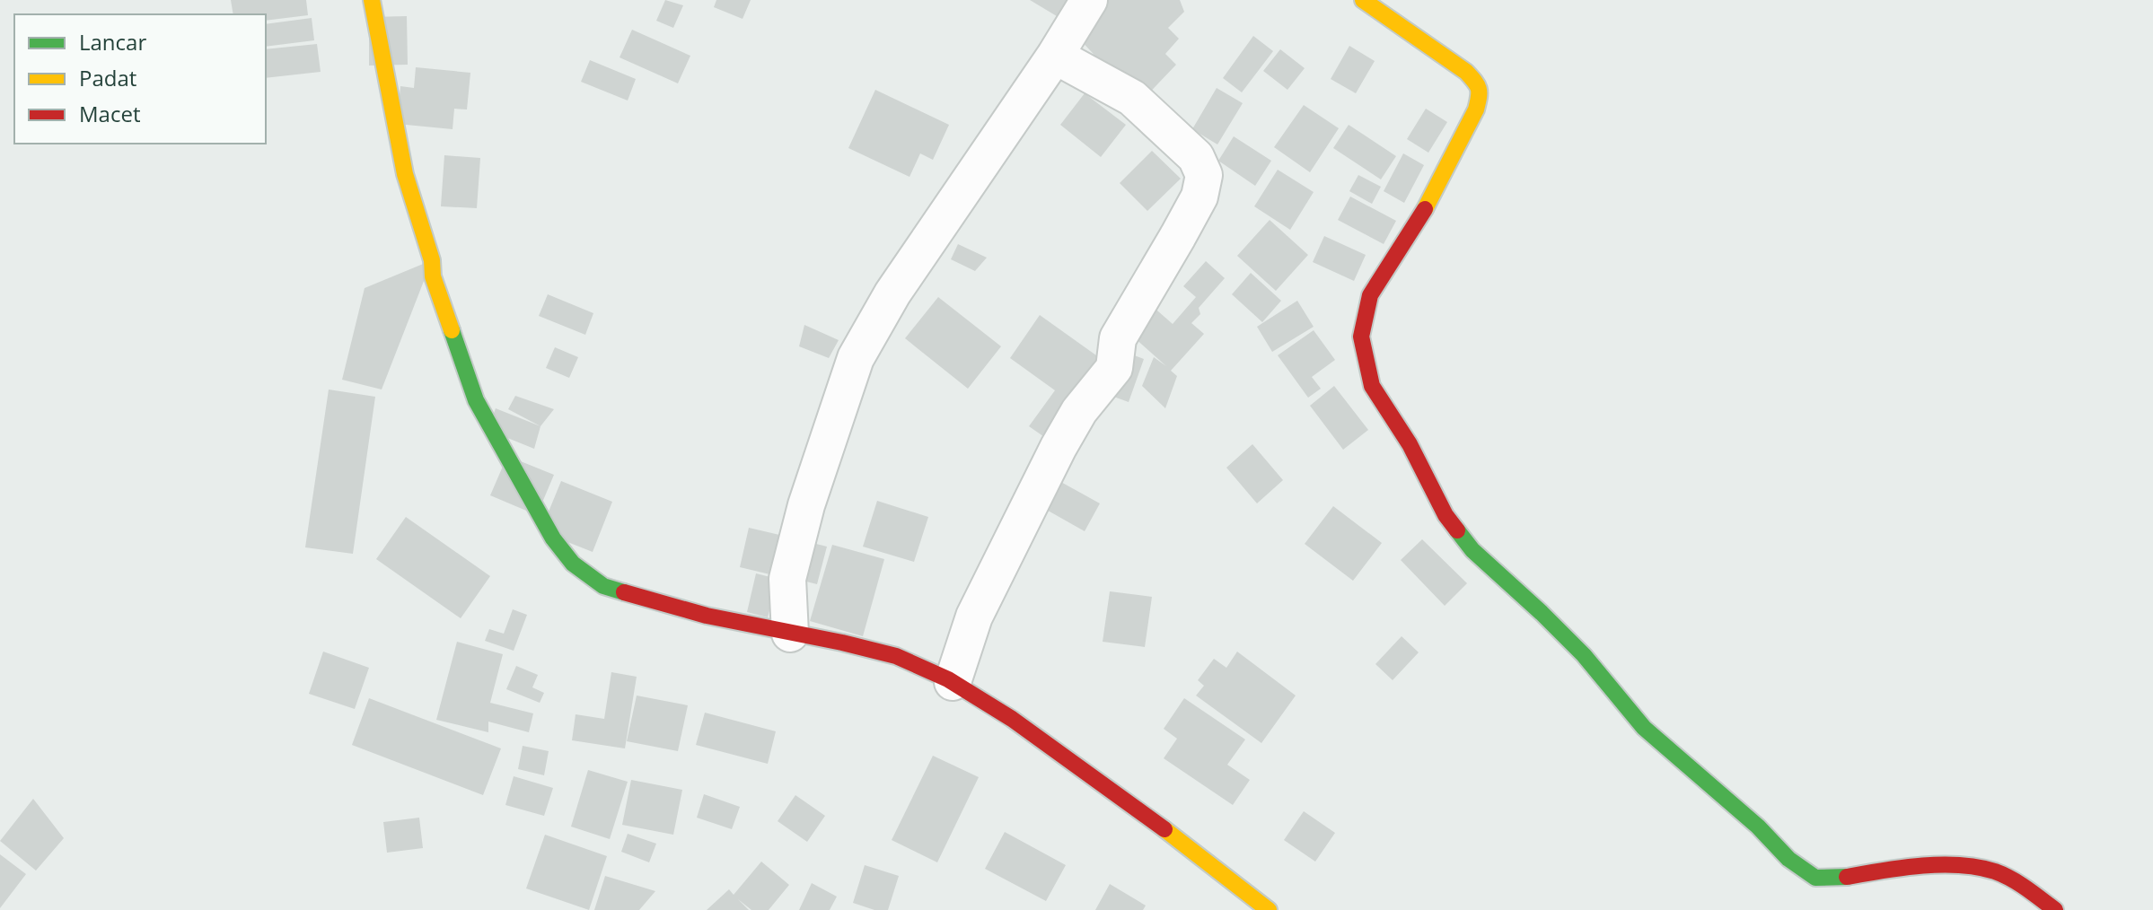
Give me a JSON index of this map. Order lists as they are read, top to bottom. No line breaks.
{"legend":["Lancar","Padat","Macet"]}
